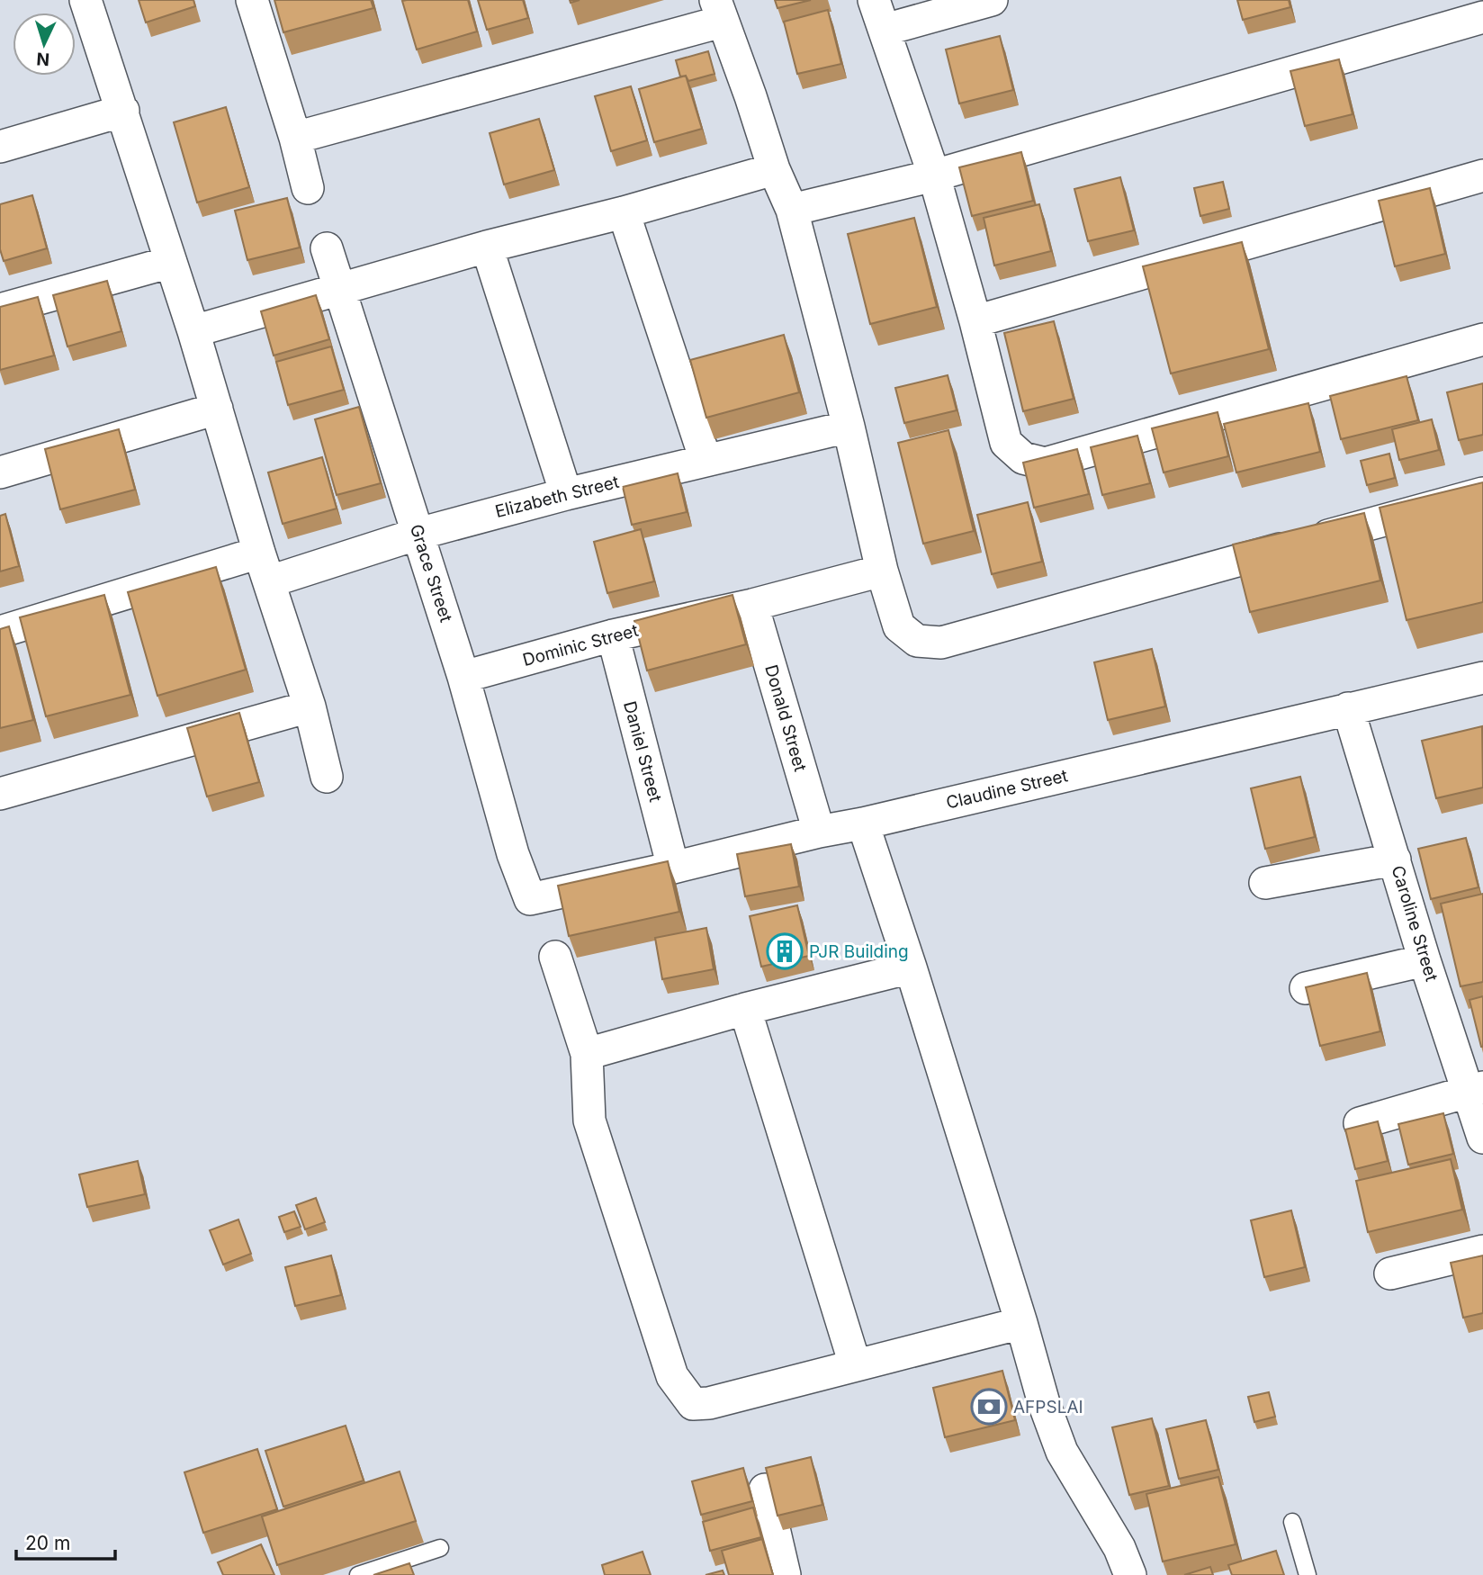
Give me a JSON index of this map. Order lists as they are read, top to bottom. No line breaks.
{"streets":{"street":["Elizabeth Street","Grace Street","Dominic Street","Donald Street","Daniel Street","Claudine Street","Caroline Street"]},"crossings":[["Elizabeth Street","Grace Street"],["Grace Street","Dominic Street"],["Grace Street","Claudine Street"],["Dominic Street","Donald Street"],["Dominic Street","Daniel Street"],["Donald Street","Claudine Street"],["Daniel Street","Claudine Street"],["Claudine Street","Caroline Street"]],"places":{"building":["PJR Building"],"bank":["AFPSLAI"]},"scale_bar":"20 m","north":"bottom"}
